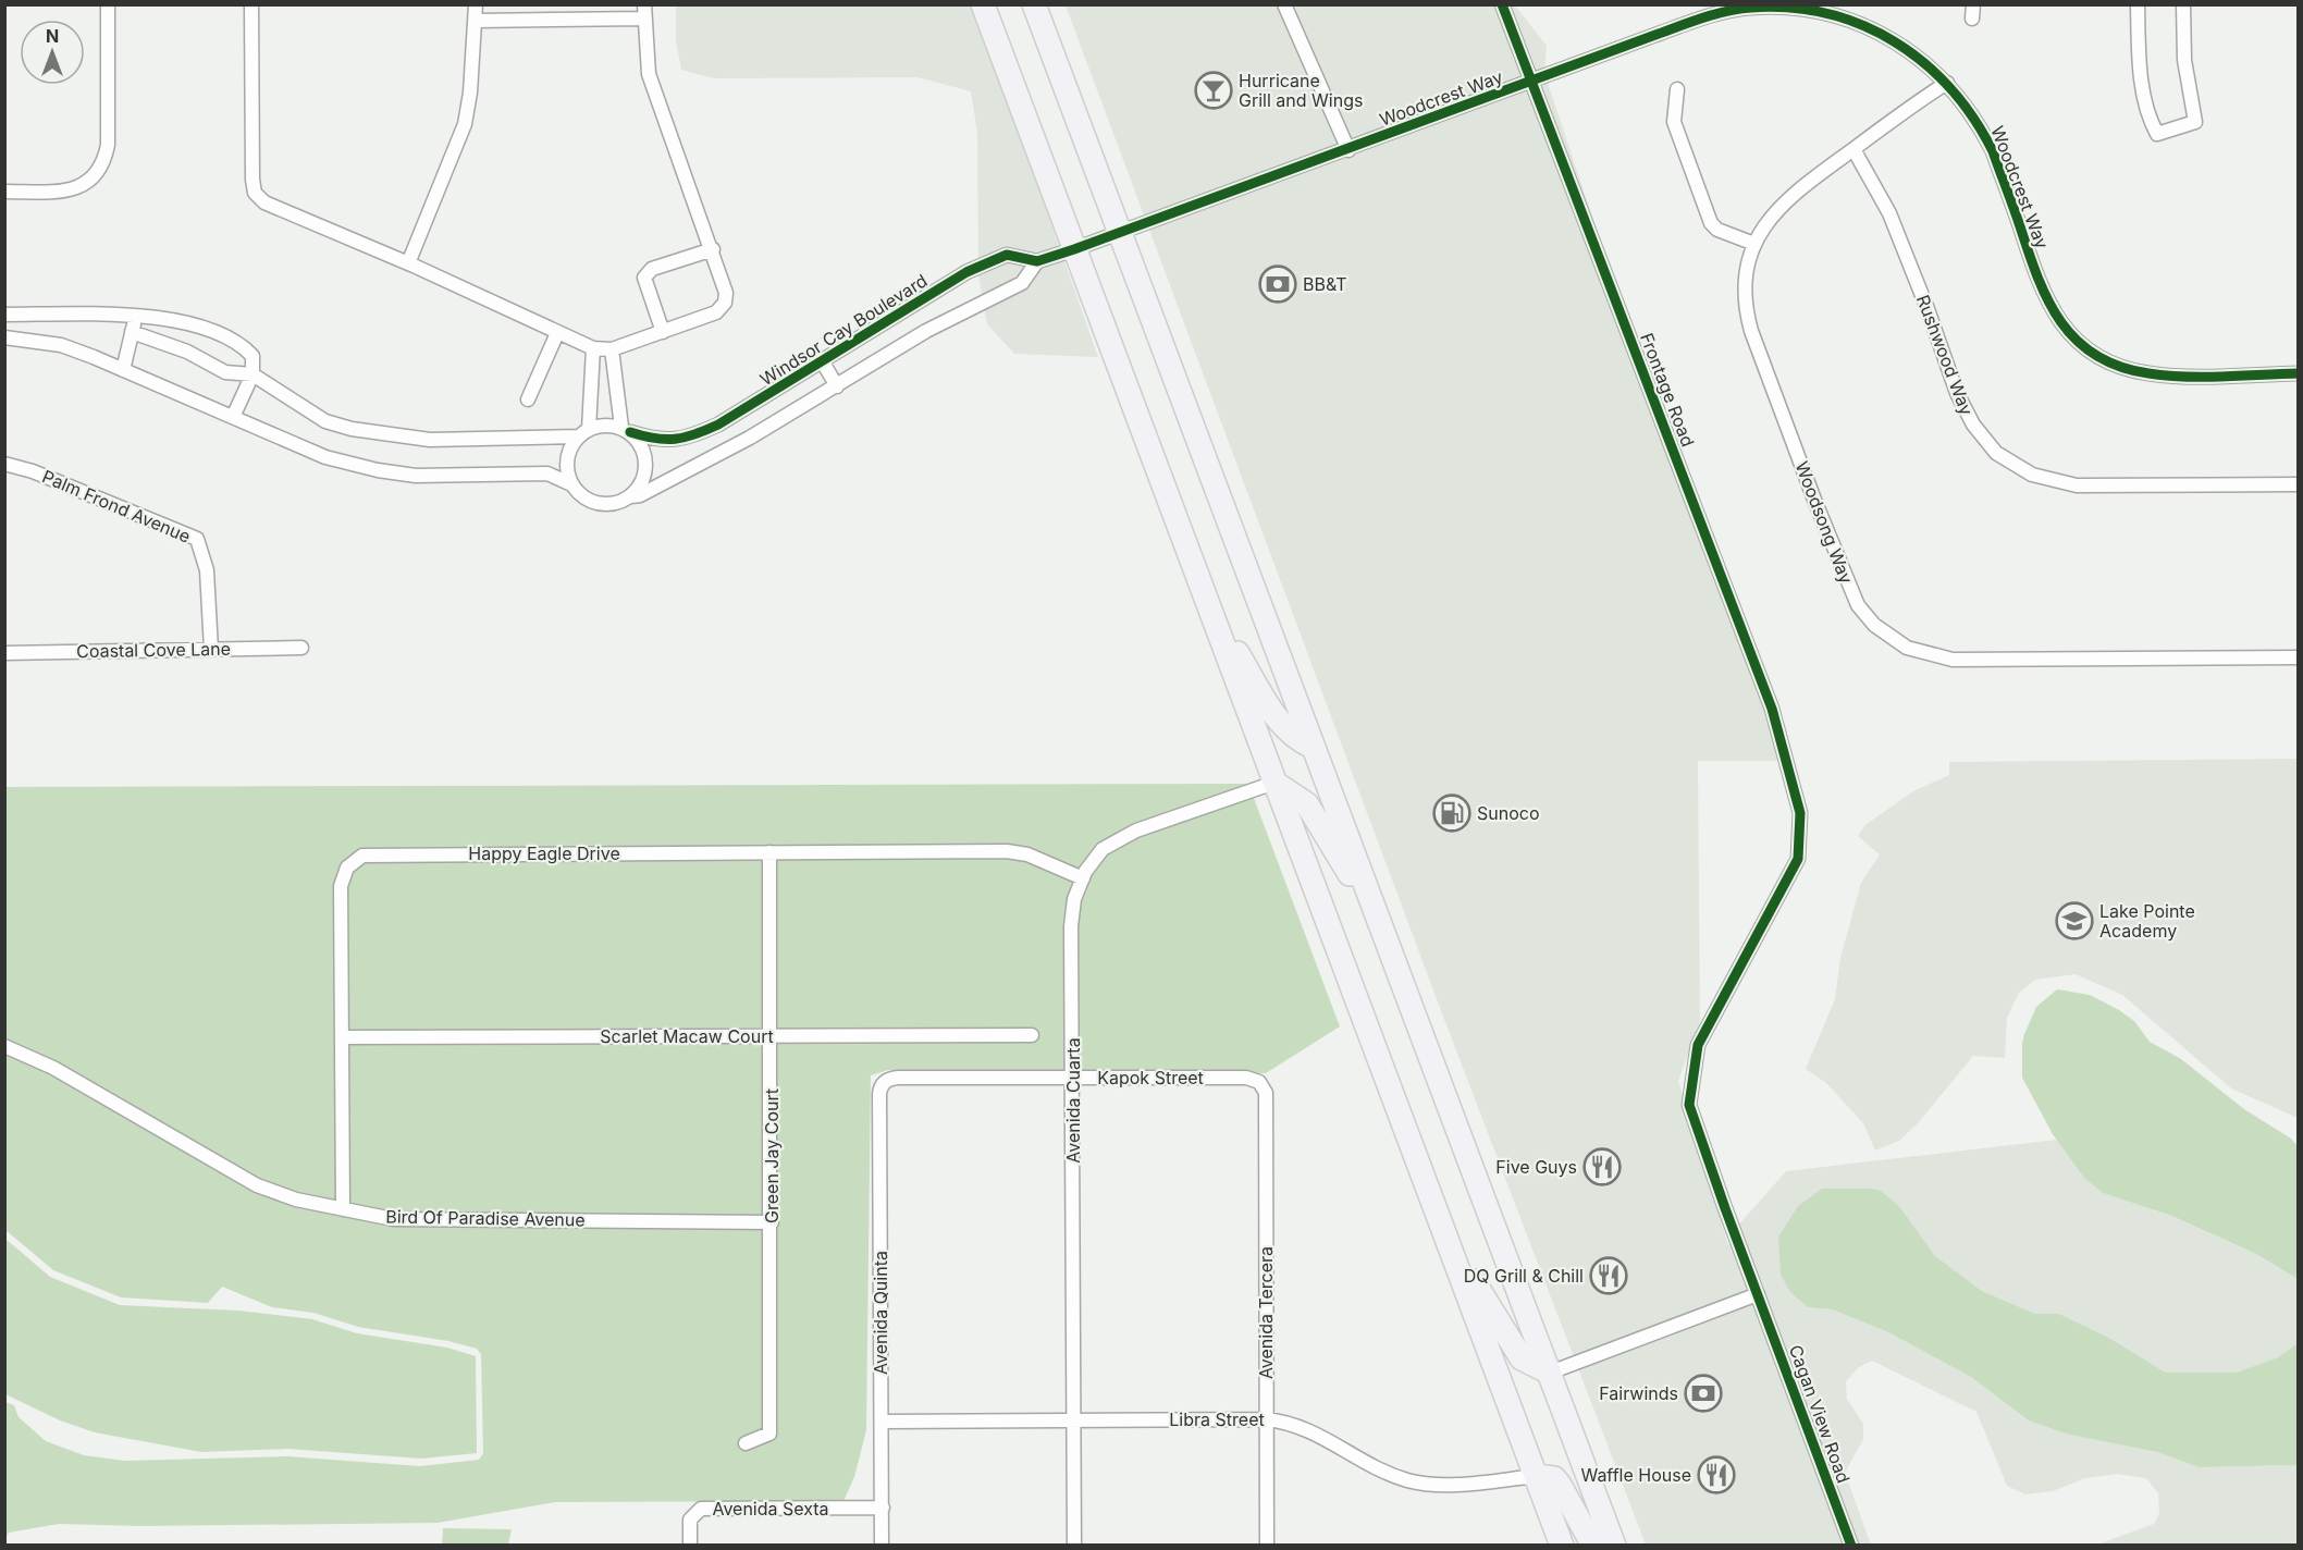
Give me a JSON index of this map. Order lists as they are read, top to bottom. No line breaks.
{"streets":{"street":["Woodcrest Way","Windsor Cay Boulevard","Rushwood Way","Frontage Road","Palm Frond Avenue","Woodsong Way","Coastal Cove Lane","Happy Eagle Drive","Scarlet Macaw Court","Kapok Street","Avenida Cuarta","Green Jay Court","Bird Of Paradise Avenue","Avenida Quinta","Avenida Tercera","Cagan View Road","Libra Street","Avenida Sexta"]},"crossings":[["Woodcrest Way","Windsor Cay Boulevard"],["Woodcrest Way","Frontage Road"],["Woodcrest Way","Woodsong Way"],["Rushwood Way","Woodsong Way"],["Frontage Road","Cagan View Road"],["Palm Frond Avenue","Coastal Cove Lane"],["Happy Eagle Drive","Scarlet Macaw Court"],["Happy Eagle Drive","Avenida Cuarta"],["Happy Eagle Drive","Green Jay Court"],["Happy Eagle Drive","Bird Of Paradise Avenue"],["Scarlet Macaw Court","Green Jay Court"],["Kapok Street","Avenida Cuarta"],["Kapok Street","Avenida Quinta"],["Kapok Street","Avenida Tercera"],["Avenida Cuarta","Libra Street"],["Green Jay Court","Bird Of Paradise Avenue"],["Avenida Quinta","Libra Street"],["Avenida Quinta","Avenida Sexta"],["Avenida Tercera","Libra Street"]],"places":{"bar":["Hurricane Grill and Wings"],"bank":["BB&T","Fairwinds"],"fuel station":["Sunoco"],"school or university":["Lake Pointe Academy"],"restaurant":["Five Guys","DQ Grill & Chill","Waffle House"]},"north":"top"}
